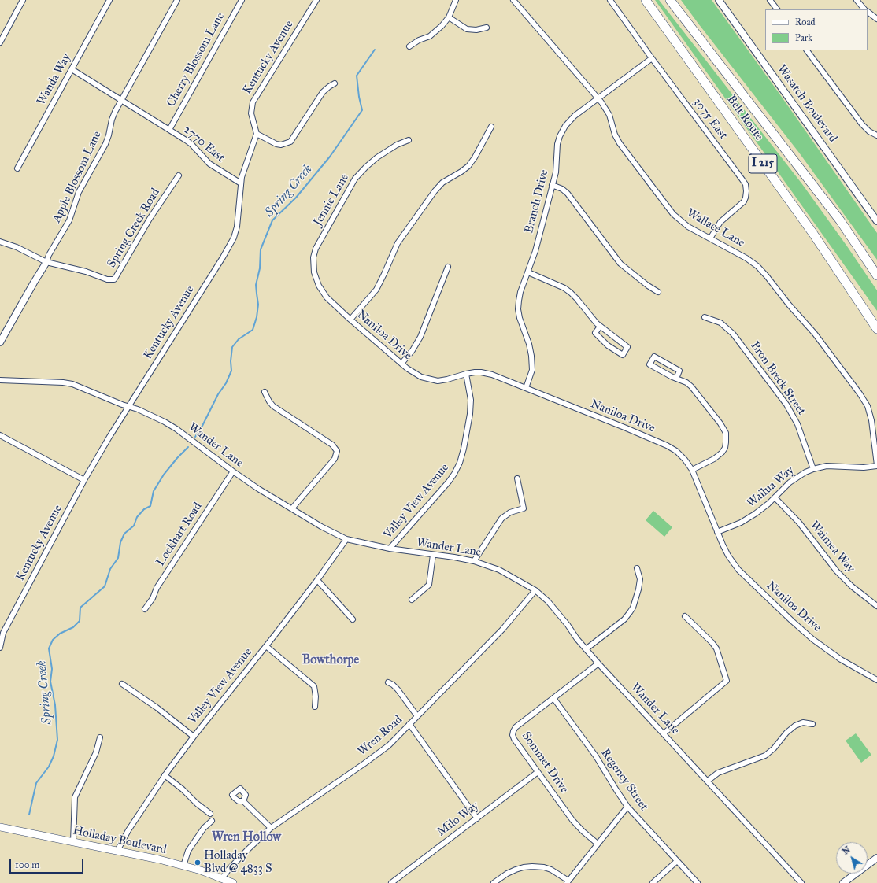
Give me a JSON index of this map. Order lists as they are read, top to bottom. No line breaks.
{"streets":{"highway":["Belt Route","I 215"],"main road":["Holladay Boulevard"],"street":["Kentucky Avenue","Cherry Blossom Lane","Wanda Way","Wasatch Boulevard","3075 East","2770 East","Apple Blossom Lane","Jennie Lane","Branch Drive","Spring Creek Road","Wallace Lane","Naniloa Drive","Bron Breck Street","Wander Lane","Wailua Way","Valley View Avenue","Lockhart Road","Waimea Way","Wren Road","Sommet Drive","Regency Street","Milo Way"]},"crossings":[["Kentucky Avenue","2770 East"],["Kentucky Avenue","Wander Lane"],["Cherry Blossom Lane","2770 East"],["Wanda Way","2770 East"],["3075 East","Branch Drive"],["3075 East","Wallace Lane"],["2770 East","Apple Blossom Lane"],["Apple Blossom Lane","Spring Creek Road"],["Jennie Lane","Naniloa Drive"],["Branch Drive","Wallace Lane"],["Branch Drive","Naniloa Drive"],["Wallace Lane","Wailua Way"],["Naniloa Drive","Wailua Way"],["Naniloa Drive","Valley View Avenue"],["Bron Breck Street","Wailua Way"],["Wander Lane","Valley View Avenue"],["Wander Lane","Lockhart Road"],["Wander Lane","Wren Road"],["Wander Lane","Sommet Drive"],["Wailua Way","Waimea Way"],["Valley View Avenue","Holladay Boulevard"],["Wren Road","Holladay Boulevard"],["Sommet Drive","Regency Street"],["Sommet Drive","Milo Way"]],"districts":["Bowthorpe","Wren Hollow"],"water":["Spring Creek"],"places":["Holladay Blvd @ 4833 S"],"legend":["Road","Park"],"scale_bar":"100 m","north":"top left"}
